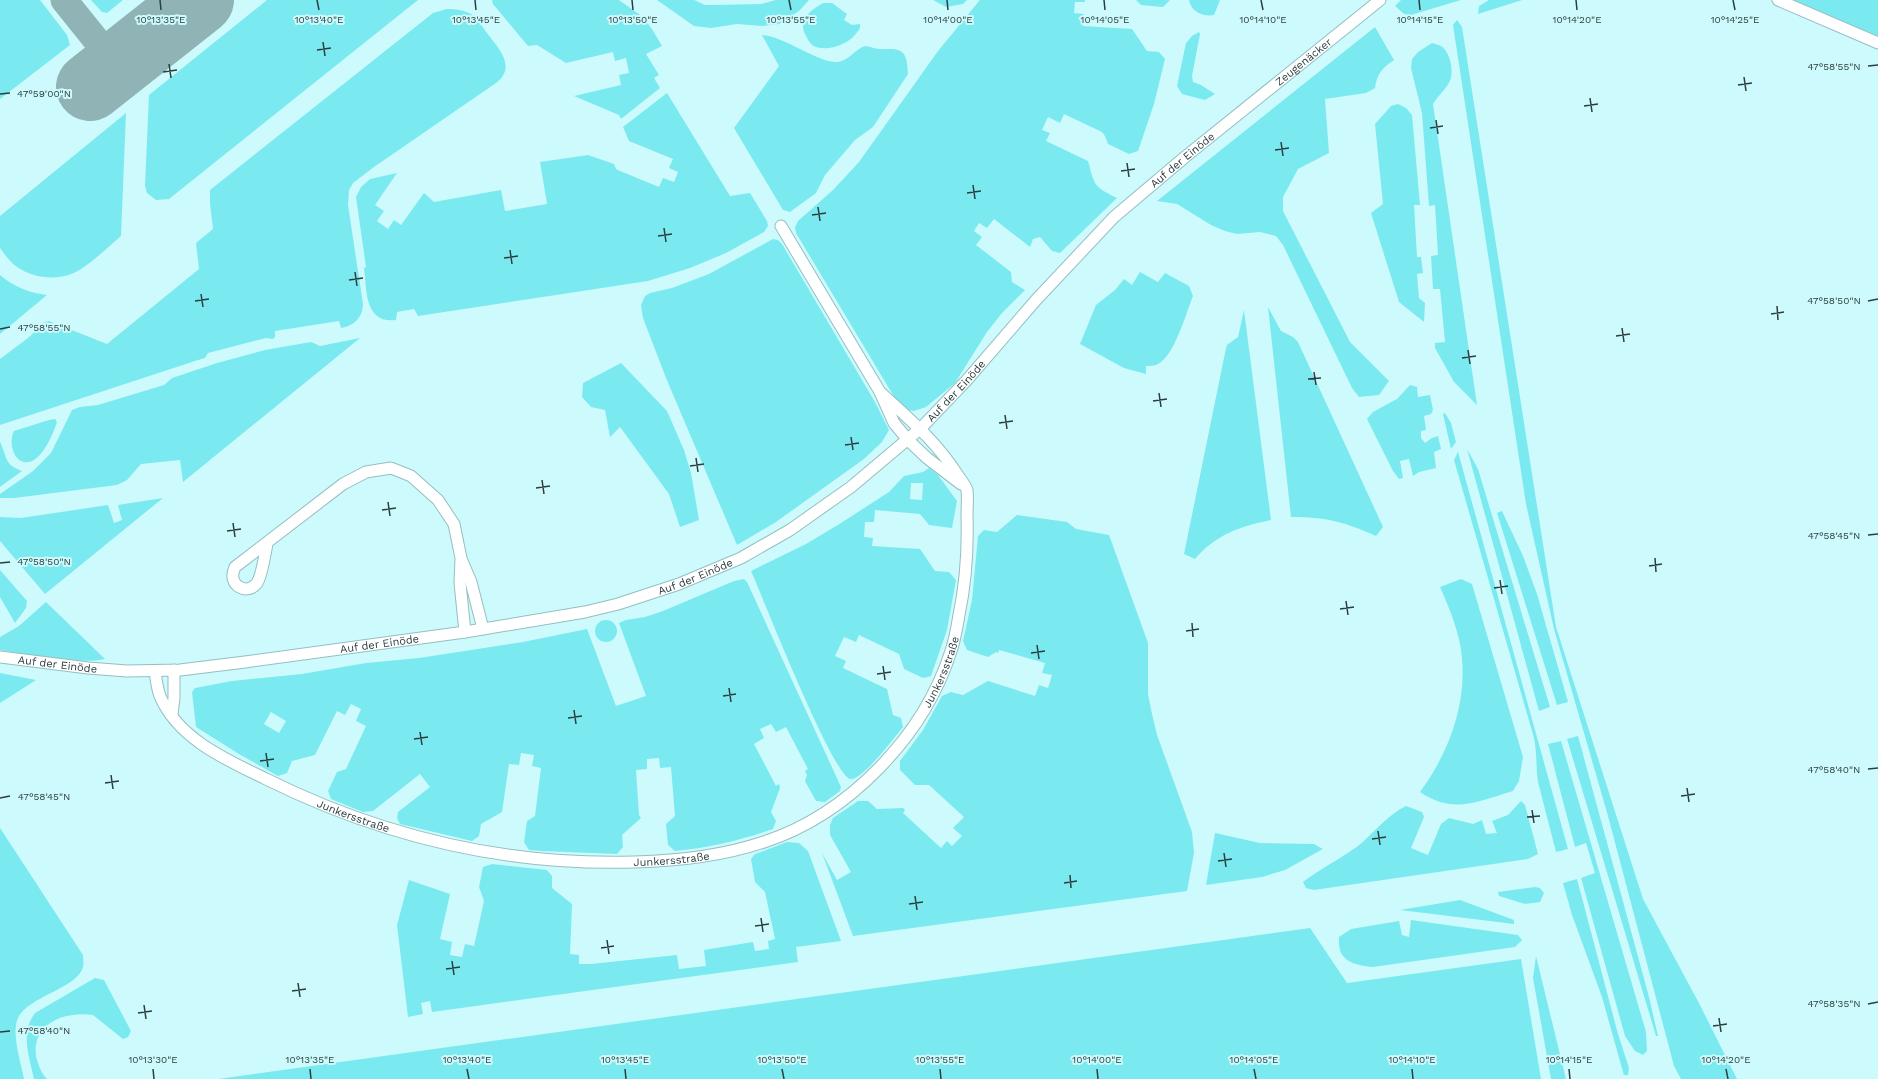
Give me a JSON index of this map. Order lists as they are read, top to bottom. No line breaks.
{"streets":{"street":["Zeugenäcker","Auf der Einöde","Junkersstraße"]},"crossings":[["Zeugenäcker","Auf der Einöde"],["Auf der Einöde","Junkersstraße"]],"coordinates":["10°13'35\"E","10°13'40\"E","10°13'45\"E","10°13'50\"E","10°13'55\"E","10°14'00\"E","10°14'05\"E","10°14'10\"E","10°14'15\"E","10°14'20\"E","10°14'25\"E","47°58'55\"N","47°59'00\"N","47°58'50\"N","47°58'45\"N","47°58'40\"N","47°58'35\"N","10°13'30\"E"]}
